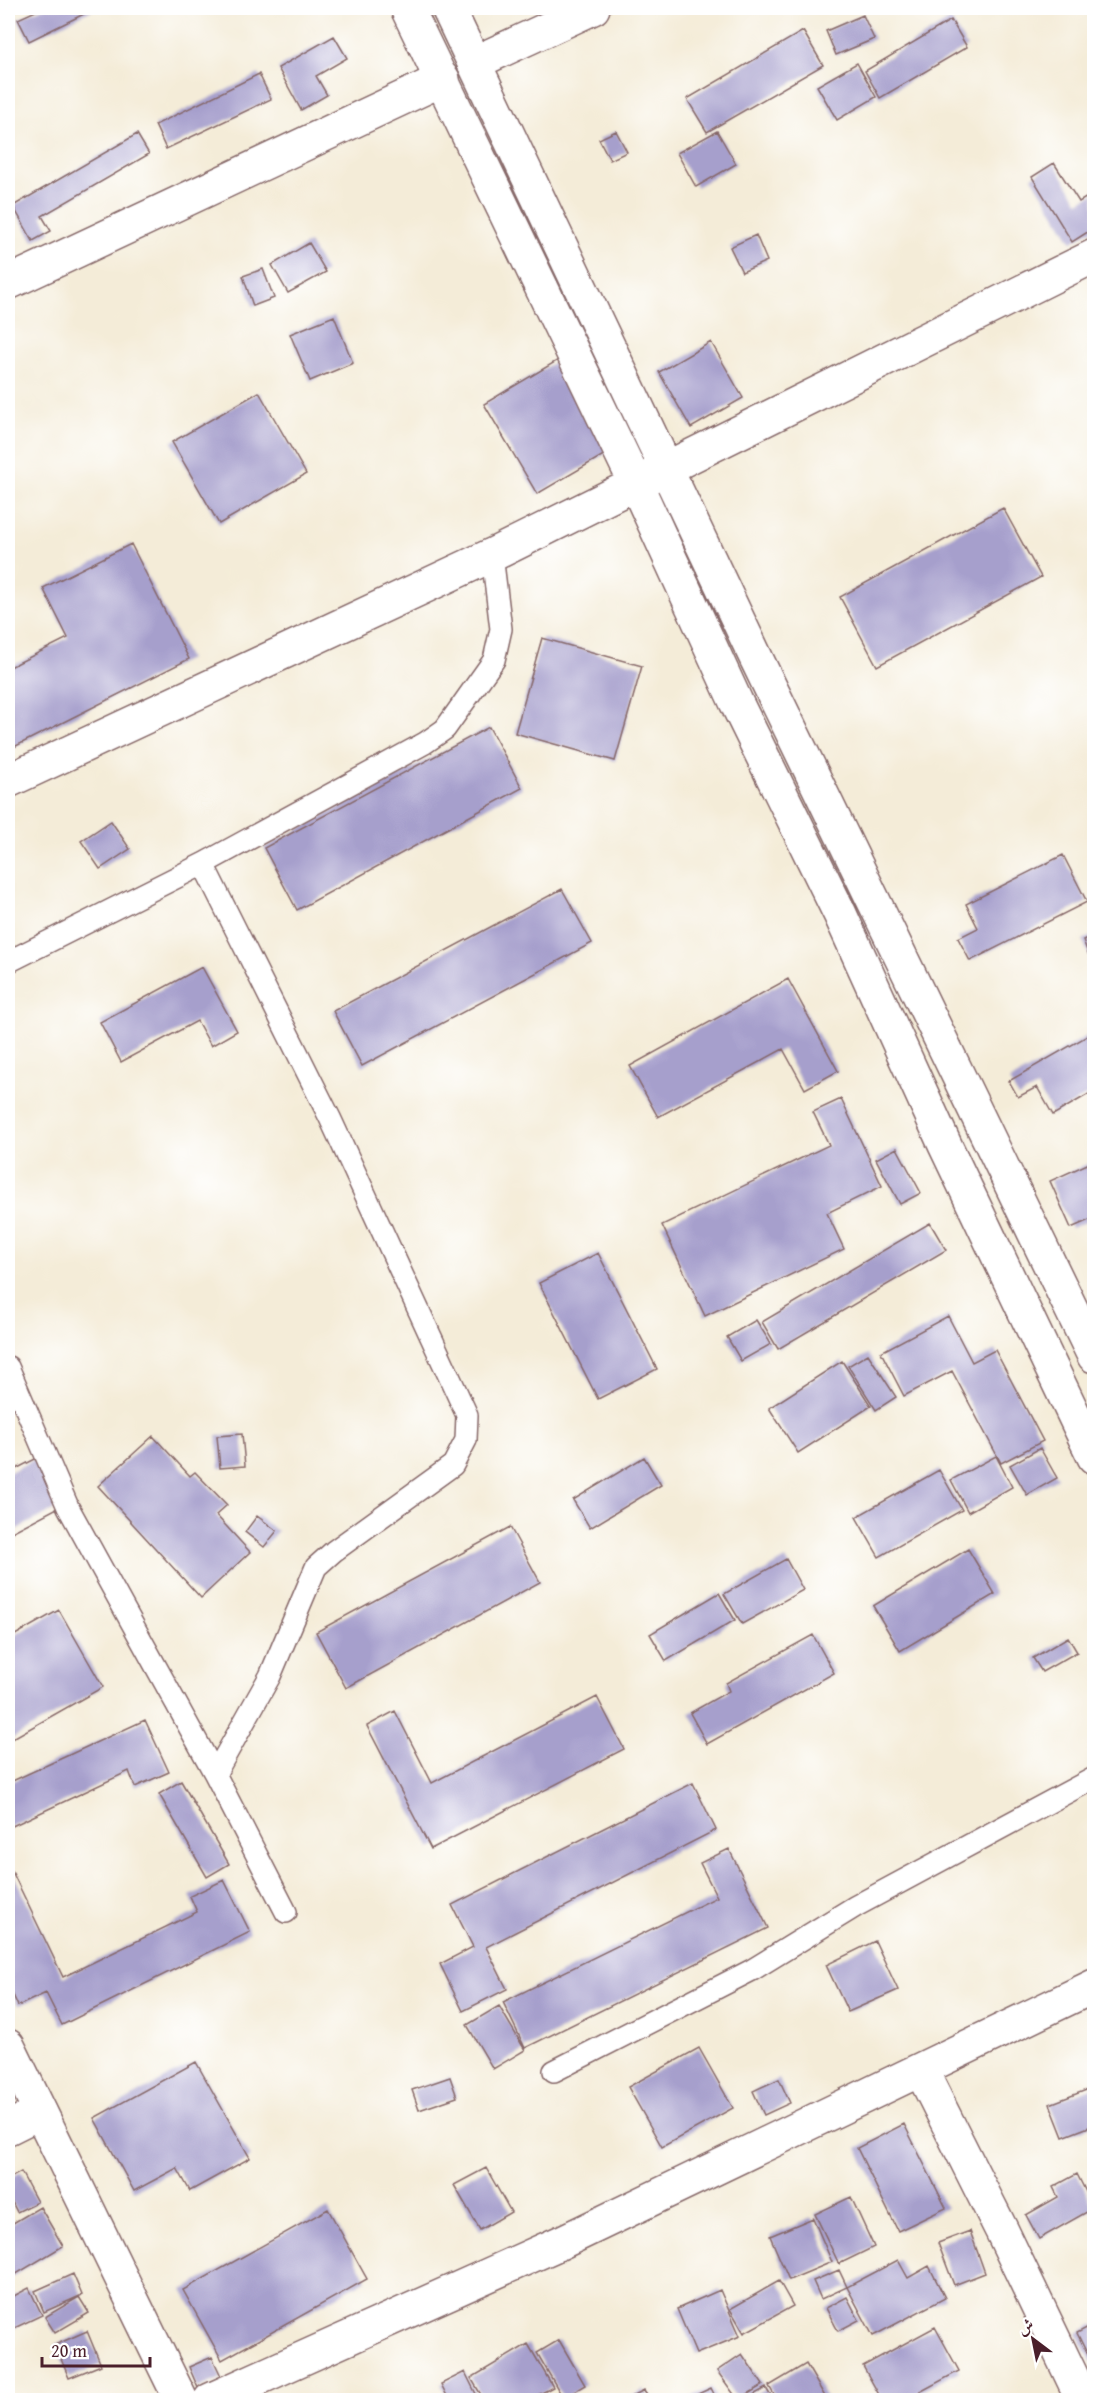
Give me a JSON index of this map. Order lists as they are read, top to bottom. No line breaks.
{"scale_bar":"20 m","north":"top left"}
